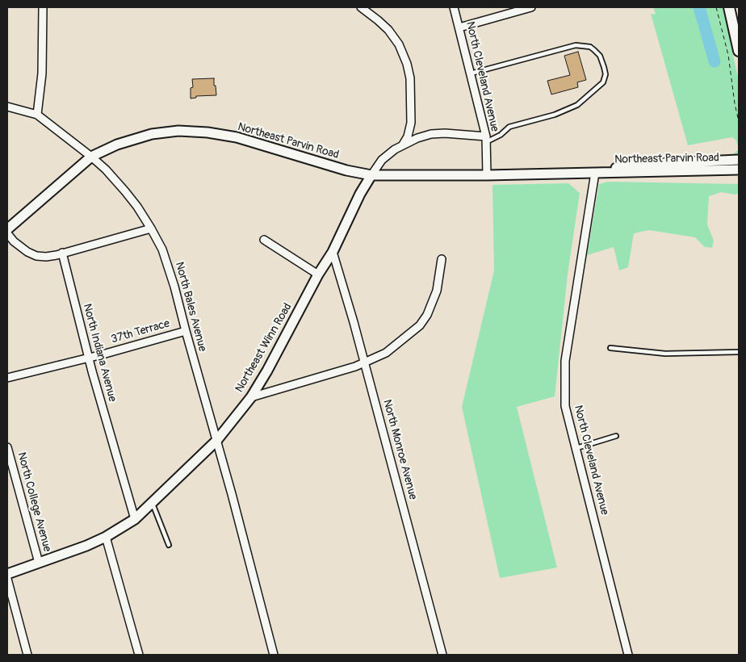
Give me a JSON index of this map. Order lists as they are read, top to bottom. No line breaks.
{"streets":{"main road":["Northeast Parvin Road","Northeast Winn Road"],"street":["North Cleveland Avenue","North Bales Avenue","37th Terrace","North Indiana Avenue","North Monroe Avenue","North College Avenue"]},"crossings":[["North Cleveland Avenue","Northeast Parvin Road"],["North Cleveland Avenue","Northeast Winn Road"],["Northeast Parvin Road","North Bales Avenue"],["Northeast Parvin Road","Northeast Winn Road"],["North Bales Avenue","37th Terrace"],["North Bales Avenue","Northeast Winn Road"],["37th Terrace","North Indiana Avenue"],["Northeast Winn Road","North Indiana Avenue"],["Northeast Winn Road","North Monroe Avenue"],["Northeast Winn Road","North College Avenue"]]}
